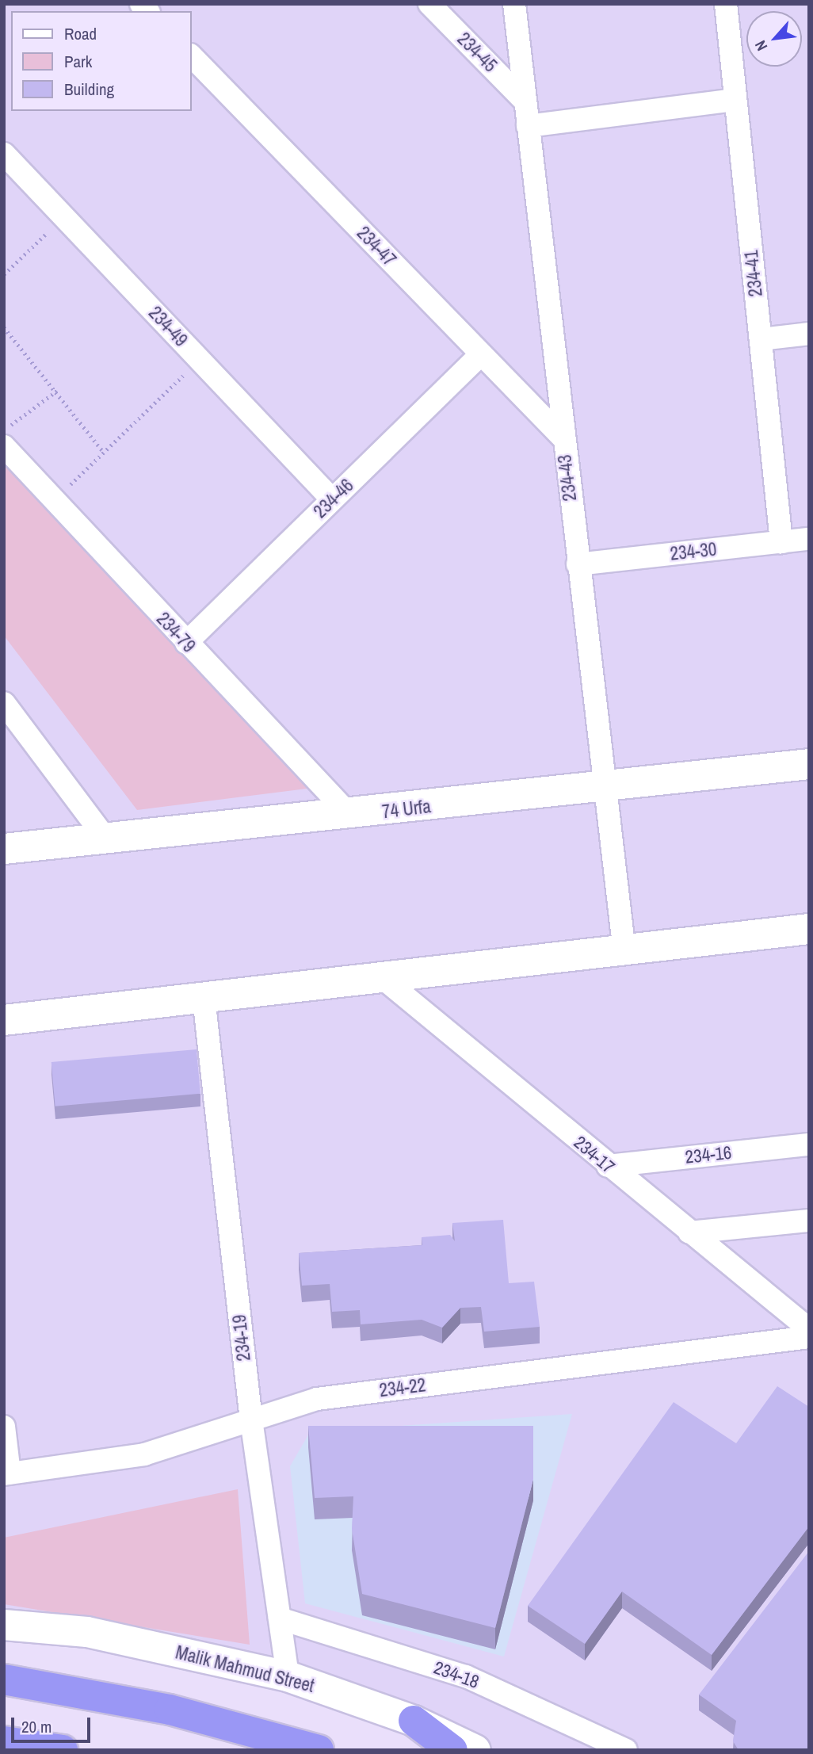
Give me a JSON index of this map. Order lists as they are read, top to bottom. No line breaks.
{"streets":{"street":["234-45","234-47","234-41","234-49","234-43","234-46","234-30","234-79","74 Urfa","234-17","234-16","234-19","234-22","Malik Mahmud Street","234-18"]},"crossings":[["234-45","234-43"],["234-47","234-43"],["234-47","234-46"],["234-41","234-30"],["234-49","234-46"],["234-43","234-30"],["234-43","74 Urfa"],["234-46","234-79"],["234-79","74 Urfa"],["234-17","234-16"],["234-19","234-22"],["234-19","Malik Mahmud Street"],["234-19","234-18"]],"legend":["Road","Park","Building"],"scale_bar":"20 m","north":"bottom left"}
